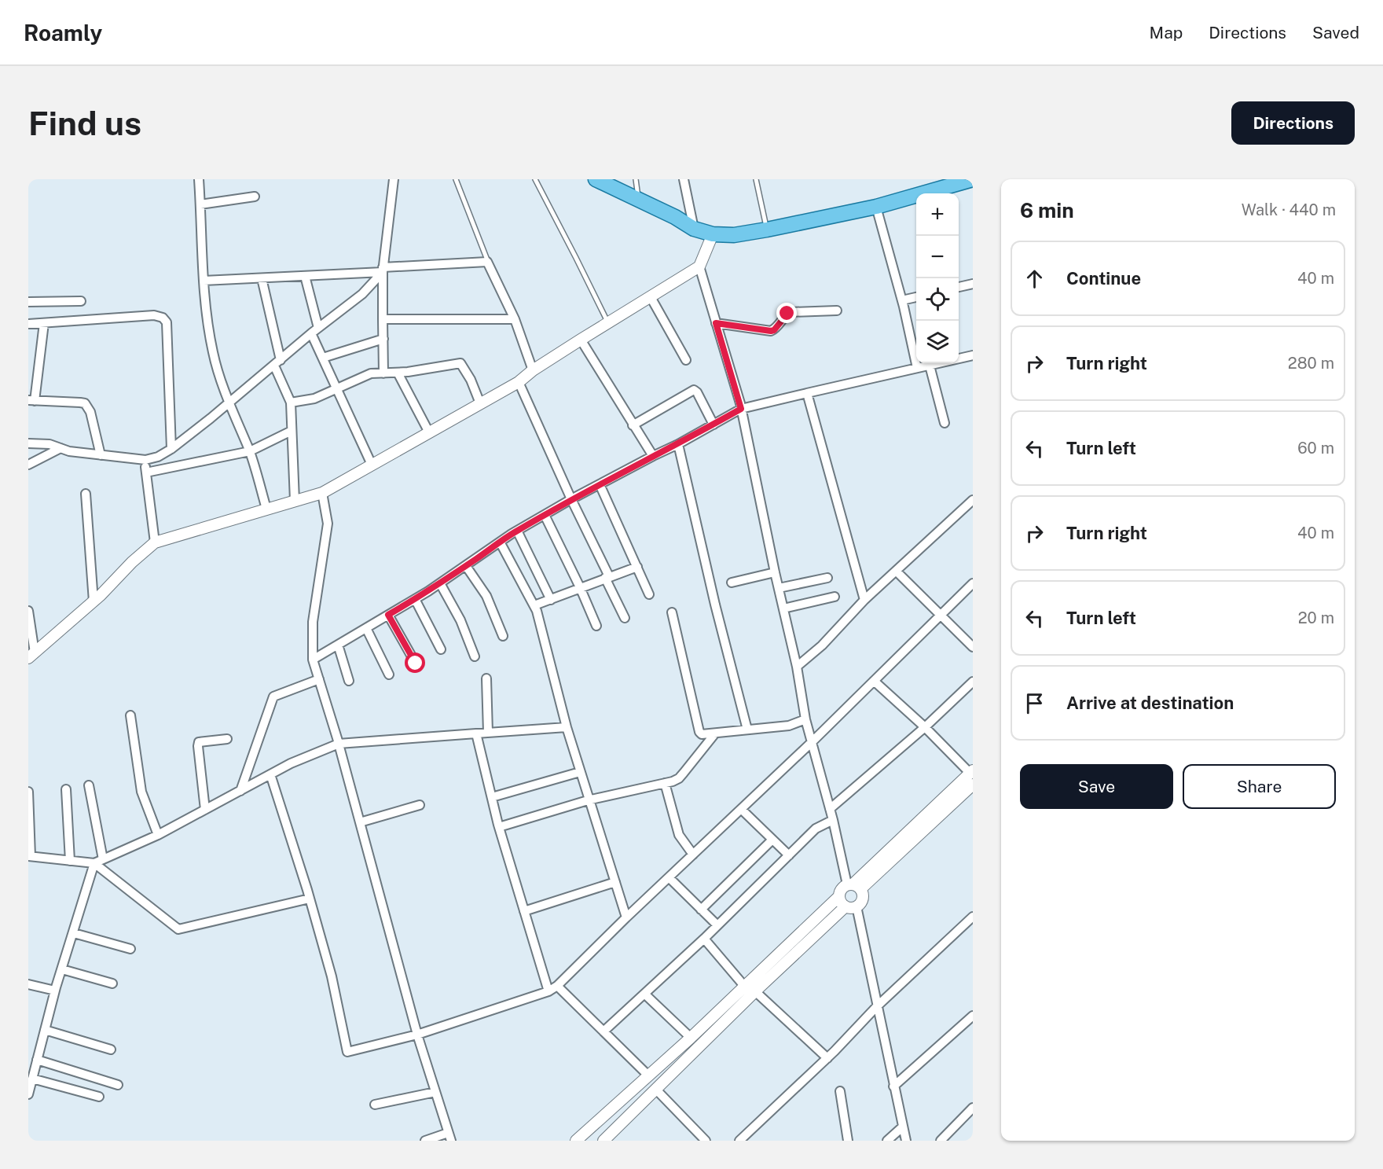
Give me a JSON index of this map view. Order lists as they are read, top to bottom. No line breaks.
{"page":{"header":"Roamly","nav":["Map","Directions","Saved"],"buttons":["Directions",["Save","Share"]],"title":"Find us","heading":["6 min","Walk · 440 m"],"map_buttons":["+","−"],"list":[["Continue","40 m"],["Turn right","280 m"],["Turn left","60 m"],["Turn right","40 m"],["Turn left","20 m"],"Arrive at destination"]}}
